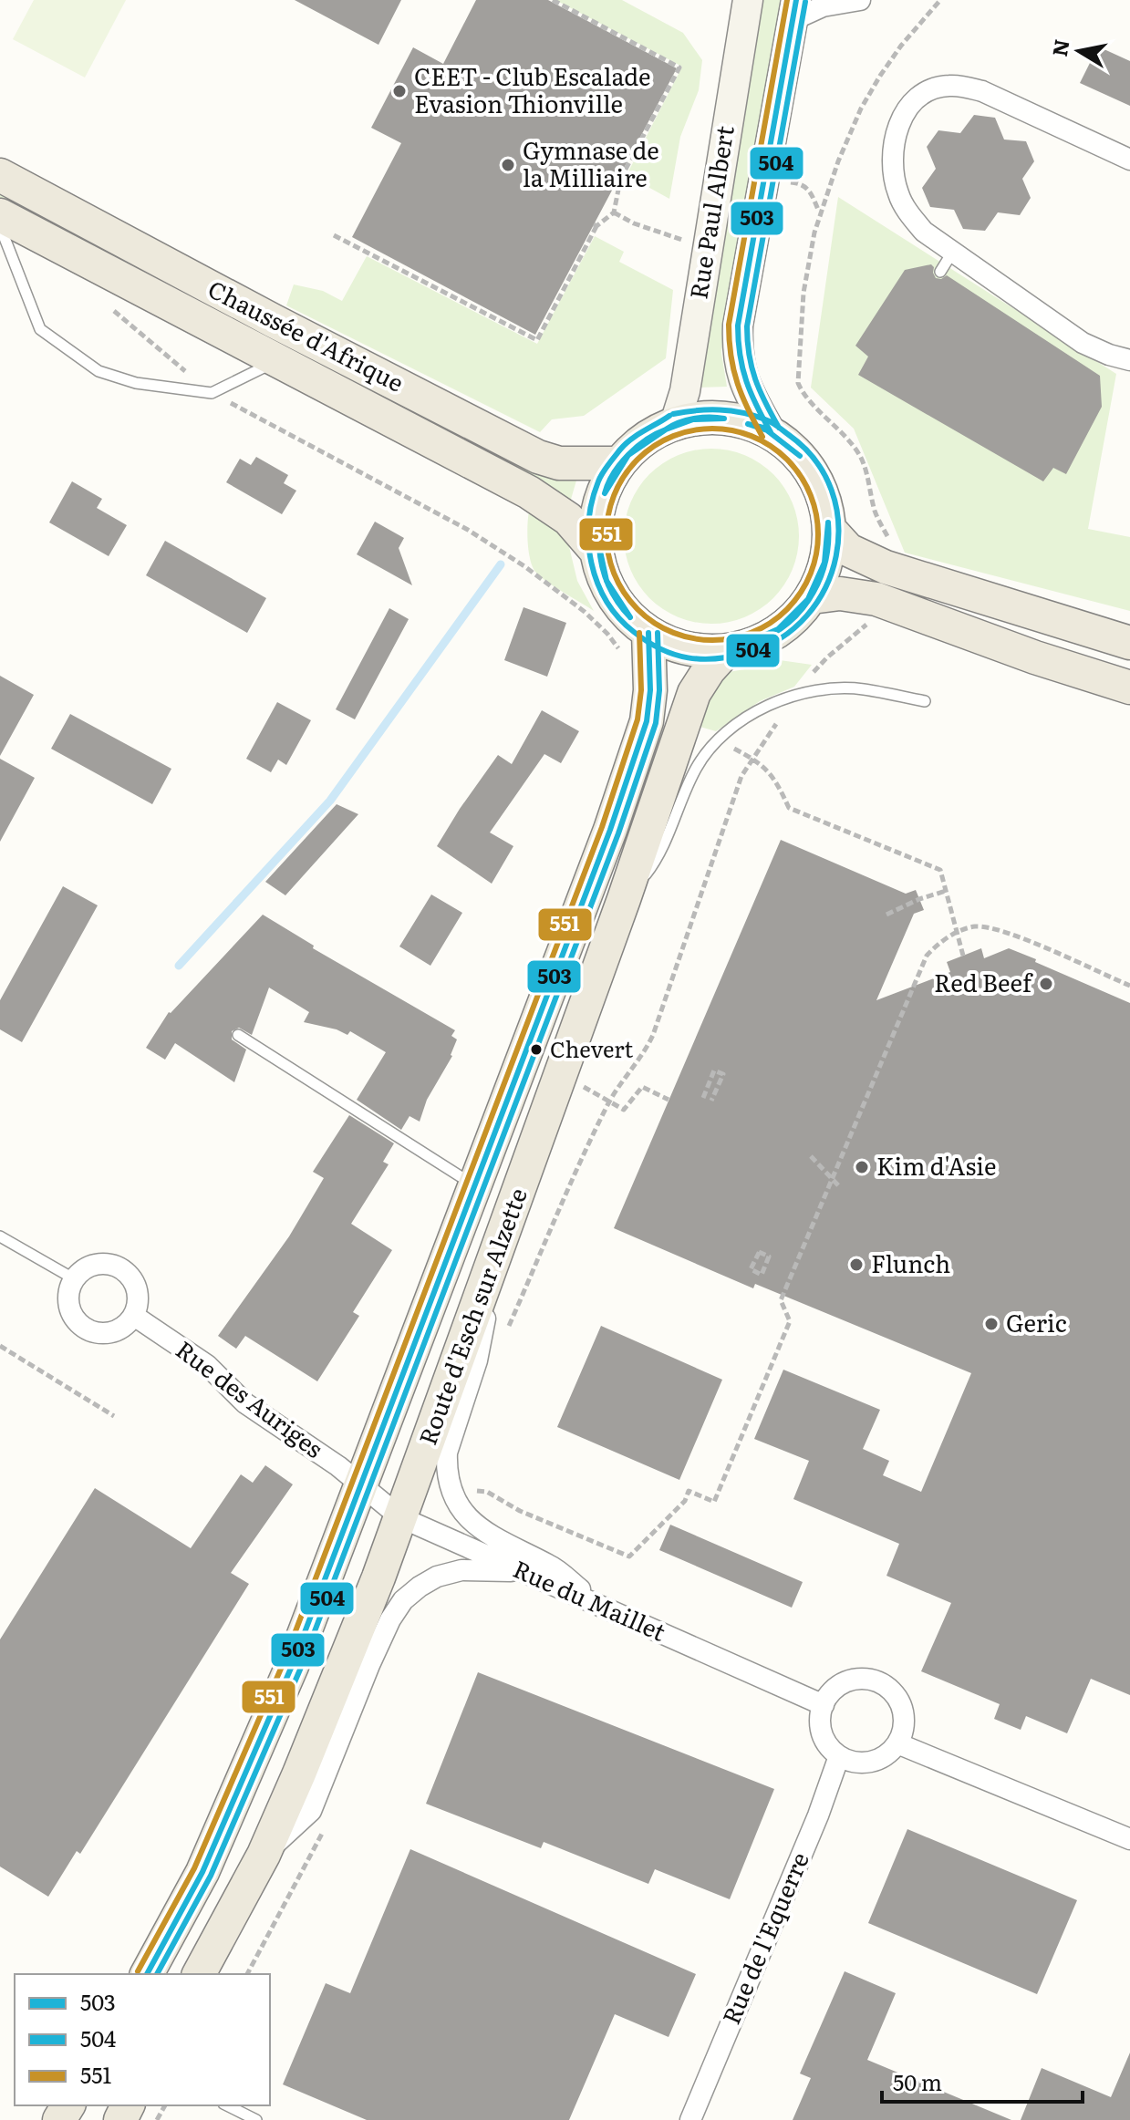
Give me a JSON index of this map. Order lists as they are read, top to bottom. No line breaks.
{"streets":{"main road":["Rue Paul Albert","Chaussée d'Afrique","Route d'Esch sur Alzette"],"street":["Rue des Auriges","Rue du Maillet","Rue de l'Equerre"]},"crossings":[["Rue Paul Albert","Chaussée d'Afrique"],["Rue Paul Albert","Route d'Esch sur Alzette"],["Chaussée d'Afrique","Route d'Esch sur Alzette"],["Route d'Esch sur Alzette","Rue du Maillet"],["Rue des Auriges","Rue du Maillet"],["Rue du Maillet","Rue de l'Equerre"]],"places":["CEET - Club Escalade Evasion Thionville","Gymnase de la Milliaire","Red Beef","Chevert","Kim d'Asie","Flunch","Geric"],"lines":["transit line 503","transit line 551","transit line 504"],"legend":["503","504","551"],"scale_bar":"50 m","north":"left"}
